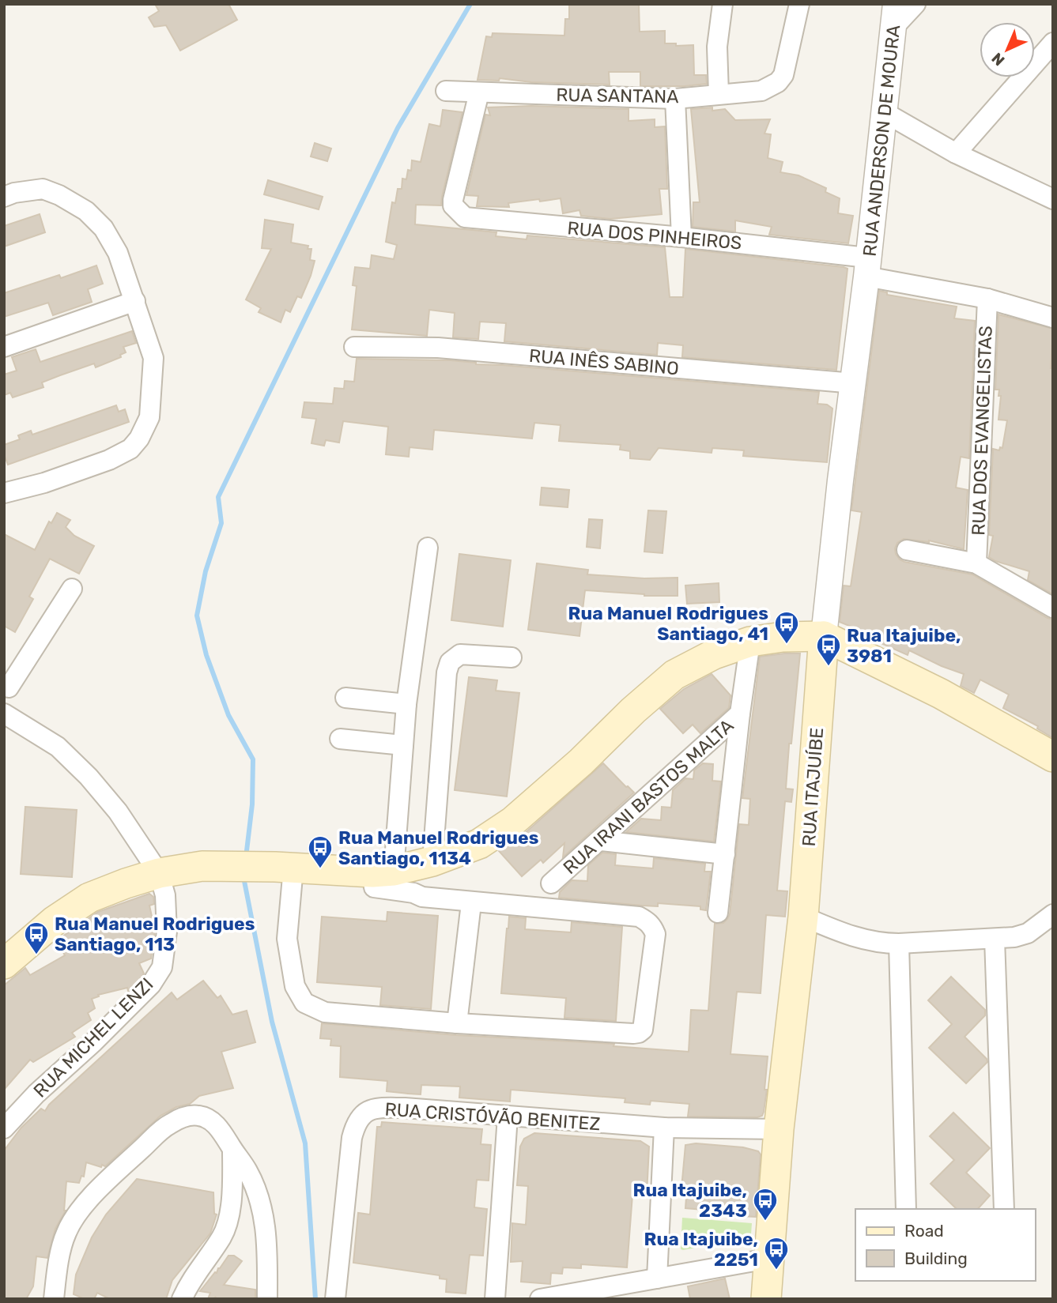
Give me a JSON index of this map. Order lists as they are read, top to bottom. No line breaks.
{"streets":{"main road":["RUA ITAJUÍBE"],"street":["RUA SANTANA","RUA ANDERSON DE MOURA","RUA DOS PINHEIROS","RUA INÊS SABINO","RUA DOS EVANGELISTAS","RUA IRANI BASTOS MALTA","RUA MICHEL LENZI","RUA CRISTÓVÃO BENITEZ"]},"crossings":[["RUA SANTANA","RUA DOS PINHEIROS"],["RUA ANDERSON DE MOURA","RUA DOS PINHEIROS"],["RUA ANDERSON DE MOURA","RUA ITAJUÍBE"],["RUA DOS PINHEIROS","RUA DOS EVANGELISTAS"],["RUA DOS PINHEIROS","RUA ITAJUÍBE"],["RUA INÊS SABINO","RUA ITAJUÍBE"],["RUA ITAJUÍBE","RUA CRISTÓVÃO BENITEZ"]],"places":{"bus stop":["Rua Manuel Rodrigues Santiago, 41","Rua Itajuibe, 3981","Rua Manuel Rodrigues Santiago, 1134","Rua Manuel Rodrigues Santiago, 113","Rua Itajuibe, 2343","Rua Itajuibe, 2251"]},"legend":["Road","Building"],"north":"bottom left"}
